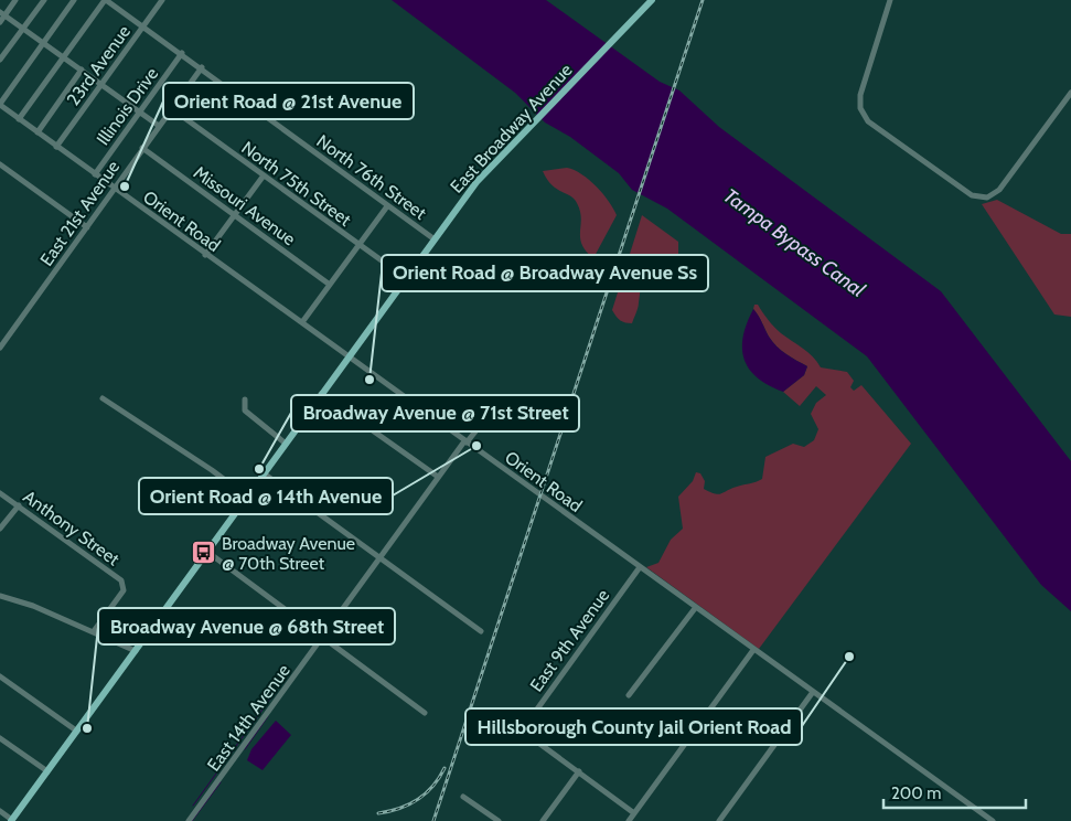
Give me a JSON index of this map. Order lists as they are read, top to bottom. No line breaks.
{"streets":{"main road":["East Broadway Avenue"],"street":["23rd Avenue","Illinois Drive","North 76th Street","North 75th Street","Missouri Avenue","East 21st Avenue","Orient Road","Anthony Street","East 9th Avenue","East 14th Avenue"]},"crossings":[["23rd Avenue","North 76th Street"],["23rd Avenue","Orient Road"],["Illinois Drive","North 76th Street"],["Illinois Drive","Orient Road"],["East Broadway Avenue","North 76th Street"],["East Broadway Avenue","North 75th Street"],["East Broadway Avenue","Orient Road"],["North 76th Street","East 21st Avenue"],["North 75th Street","East 21st Avenue"],["Missouri Avenue","East 21st Avenue"],["East 21st Avenue","Orient Road"],["Orient Road","East 9th Avenue"],["Orient Road","East 14th Avenue"]],"water":["Tampa Bypass Canal"],"places":{"other":["Orient Road @ 21st Avenue","Orient Road @ Broadway Avenue Ss","Orient Road @ 14th Avenue","Broadway Avenue @ 71st Street","Hillsborough County Jail Orient Road","Broadway Avenue @ 68th Street"],"bus stop":["Broadway Avenue @ 70th Street"]},"scale_bar":"200 m"}
